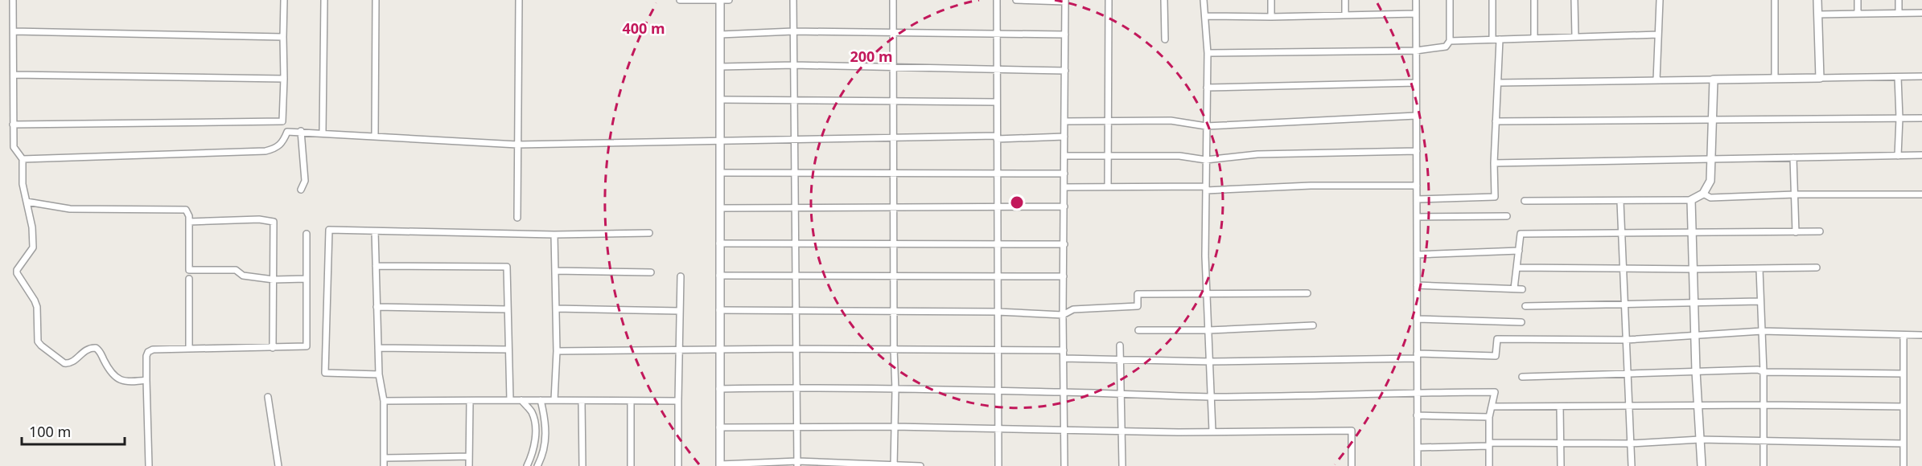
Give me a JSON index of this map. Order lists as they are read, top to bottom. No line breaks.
{"scale_bar":"100 m","rings":["400 m","200 m"]}
